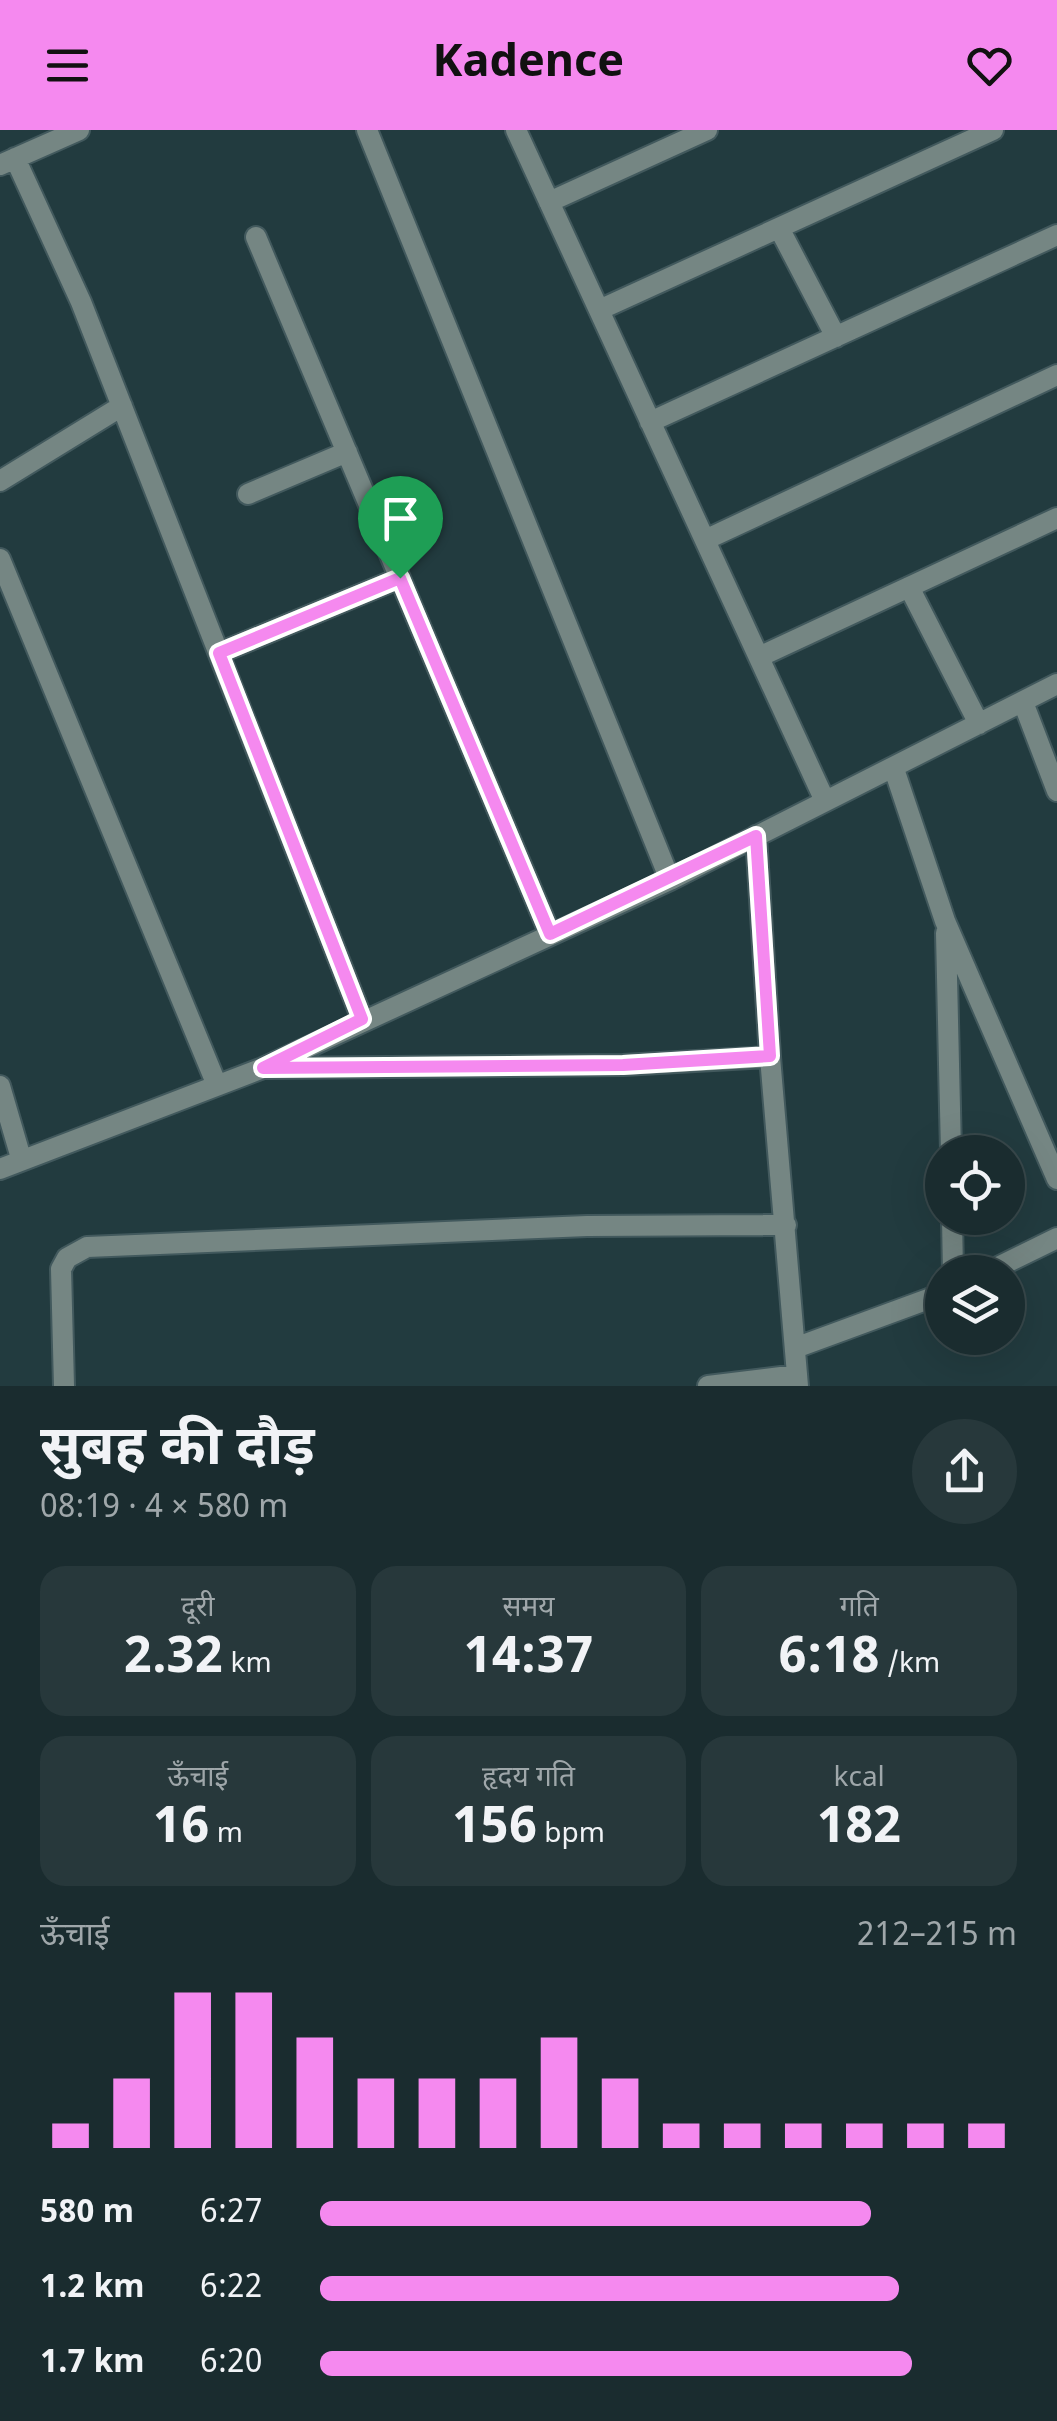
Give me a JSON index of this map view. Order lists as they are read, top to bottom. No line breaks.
{"page":{"header":"Kadence","heading":["सुबह की दौड़","08:19 · 4 × 580 m"],"stats":[["दूरी","2.32 km"],["समय","14:37"],["गति","6:18 /km"],["ऊँचाई","16 m"],["हृदय गति","156 bpm"],["kcal","182"]],"chart":["ऊँचाई","212–215 m"],"list":[{"name":"580 m","note":"6:27"},{"name":"1.2 km","note":"6:22"},{"name":"1.7 km","note":"6:20"}]}}
